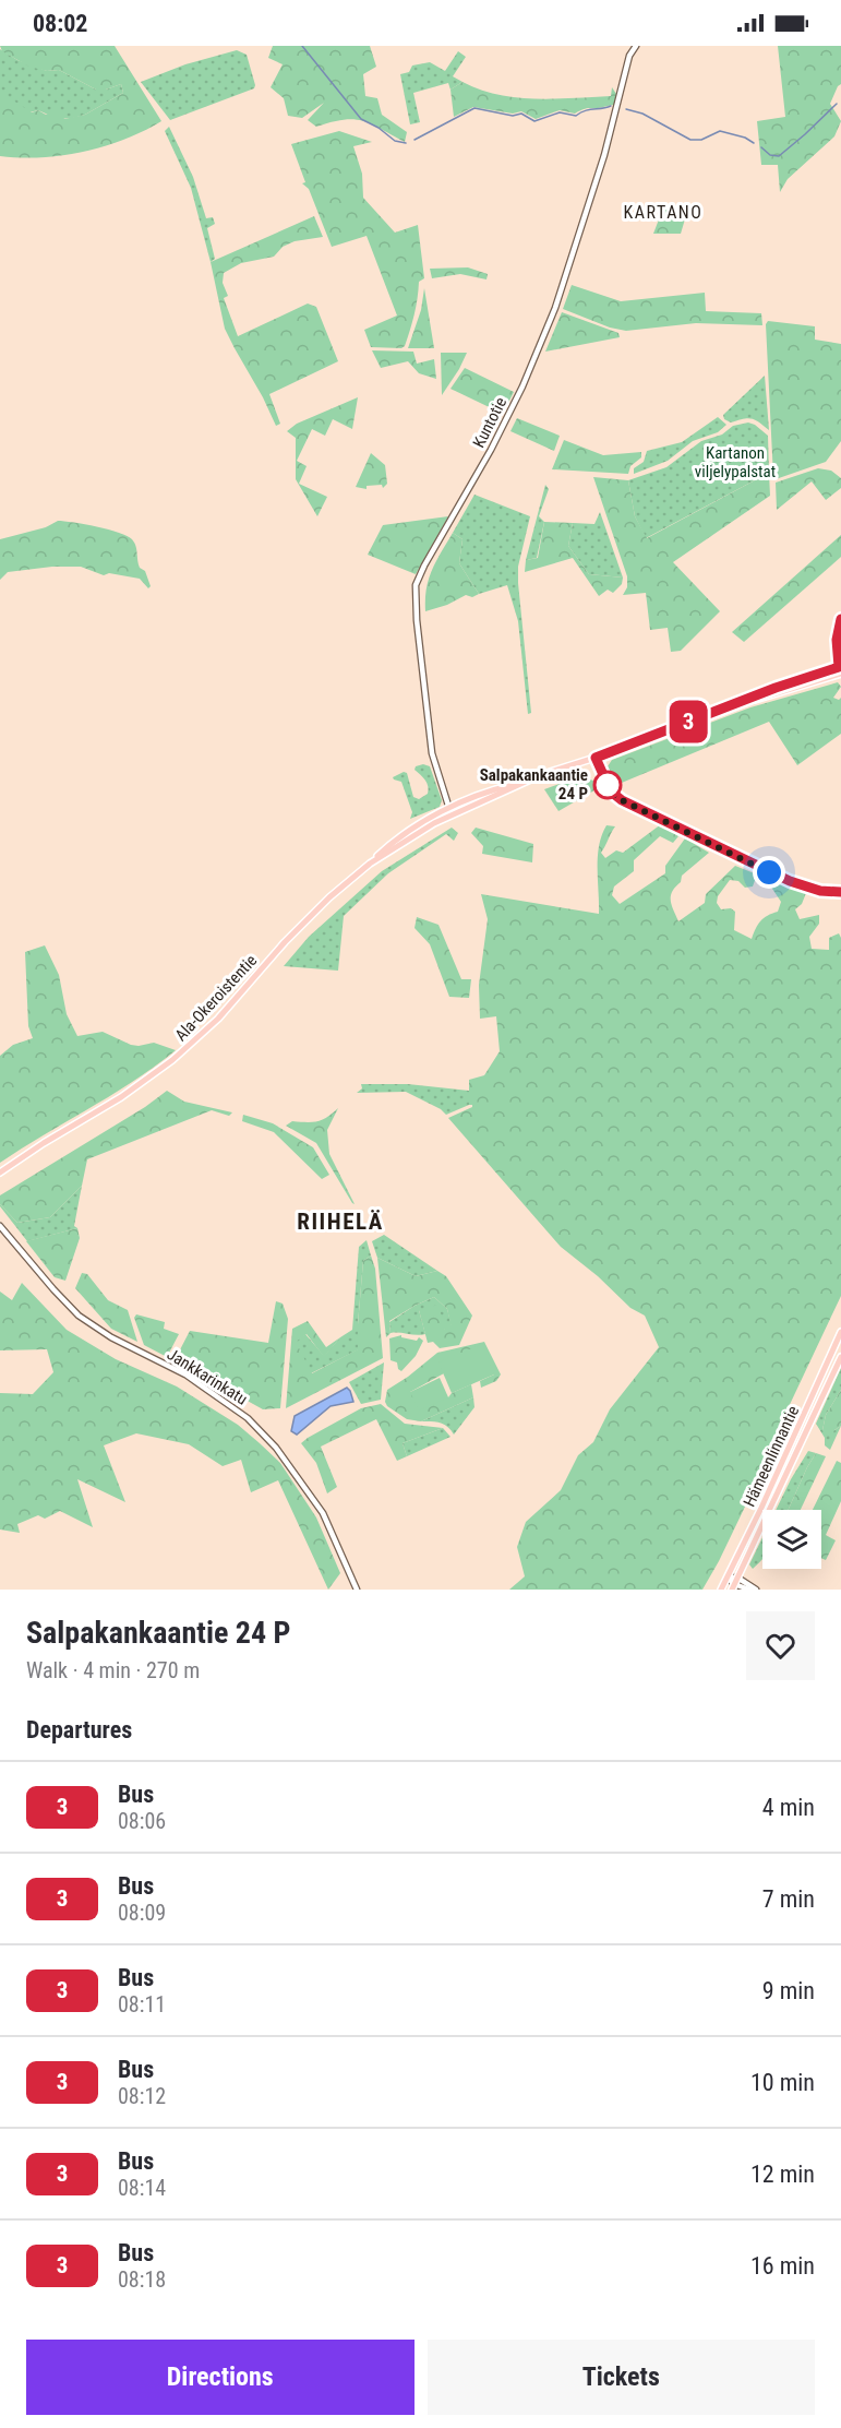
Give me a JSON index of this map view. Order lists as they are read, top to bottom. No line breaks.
{"streets":{"main road":["Ala-Okeroistentie","Hämeenlinnantie"],"street":["Kuntotie","Jankkarinkatu"]},"crossings":[["Kuntotie","Ala-Okeroistentie"]],"districts":["KARTANO","RIIHELÄ"],"parks":["Kartanon viljelypalstat"],"places":["Salpakankaantie 24 P"],"lines":["bus line 3"],"page":{"status":"08:02","on_map":"3","heading":[["Salpakankaantie 24 P","Walk · 4 min · 270 m"],"Departures"],"list":[{"mark":"3","name":"Bus","note":"08:06","value":"4 min"},{"mark":"3","name":"Bus","note":"08:09","value":"7 min"},{"mark":"3","name":"Bus","note":"08:11","value":"9 min"},{"mark":"3","name":"Bus","note":"08:12","value":"10 min"},{"mark":"3","name":"Bus","note":"08:14","value":"12 min"},{"mark":"3","name":"Bus","note":"08:18","value":"16 min"}],"buttons":["Directions","Tickets"]}}
